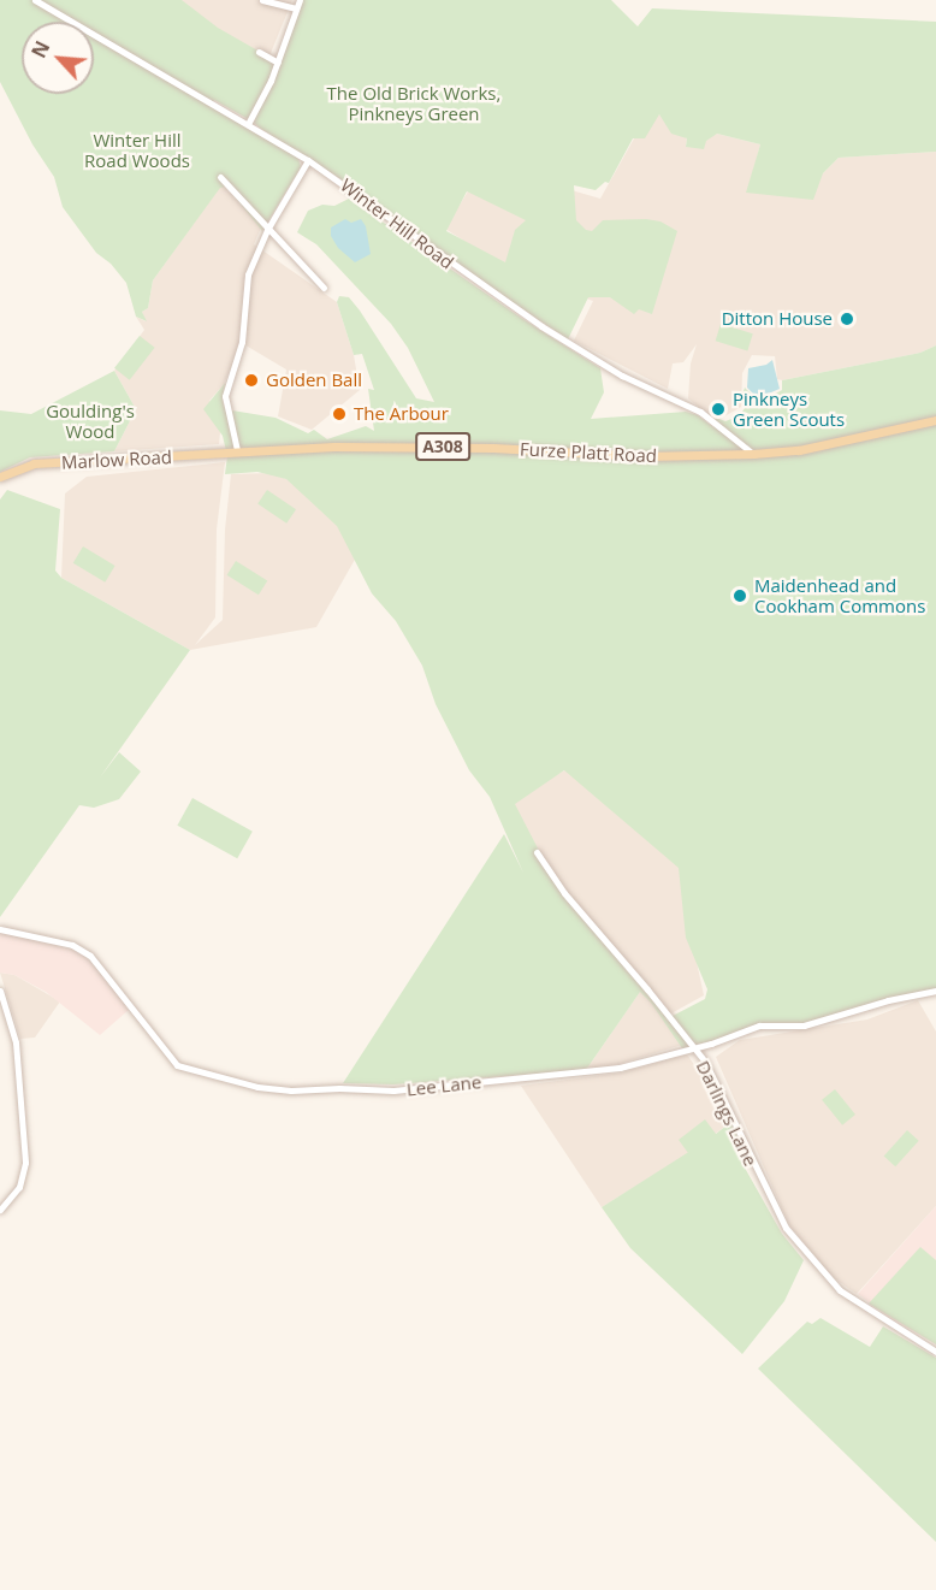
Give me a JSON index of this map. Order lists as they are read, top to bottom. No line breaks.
{"streets":{"main road":["A308","Furze Platt Road","Marlow Road"],"street":["Winter Hill Road","Lee Lane","Darlings Lane"]},"crossings":[["Winter Hill Road","Furze Platt Road"],["Furze Platt Road","Marlow Road"],["Lee Lane","Darlings Lane"]],"parks":["The Old Brick Works, Pinkneys Green","Winter Hill Road Woods","Goulding's Wood"],"places":["Ditton House","Golden Ball","Pinkneys Green Scouts","The Arbour","Maidenhead and Cookham Commons"],"north":"top left"}
